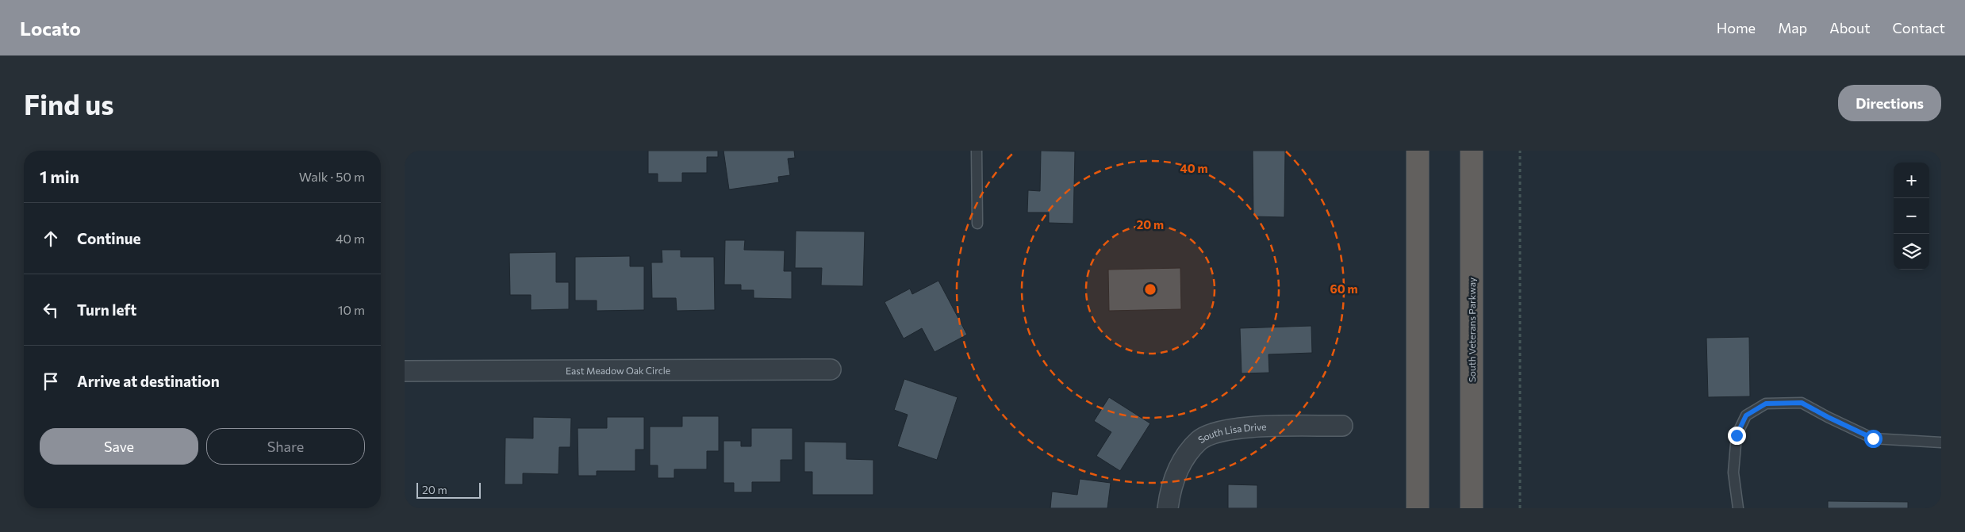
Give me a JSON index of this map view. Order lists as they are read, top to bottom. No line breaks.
{"streets":{"highway":["South Veterans Parkway"],"street":["East Meadow Oak Circle","South Lisa Drive"]},"scale_bar":"20 m","page":{"header":"Locato","nav":["Home","Map","About","Contact"],"buttons":["Directions",["Save","Share"]],"title":"Find us","heading":["1 min","Walk · 50 m"],"map_buttons":["+","−"],"list":[["Continue","40 m"],["Turn left","10 m"],"Arrive at destination"],"scale":"20 m"},"rings":["40 m","20 m","60 m"]}
